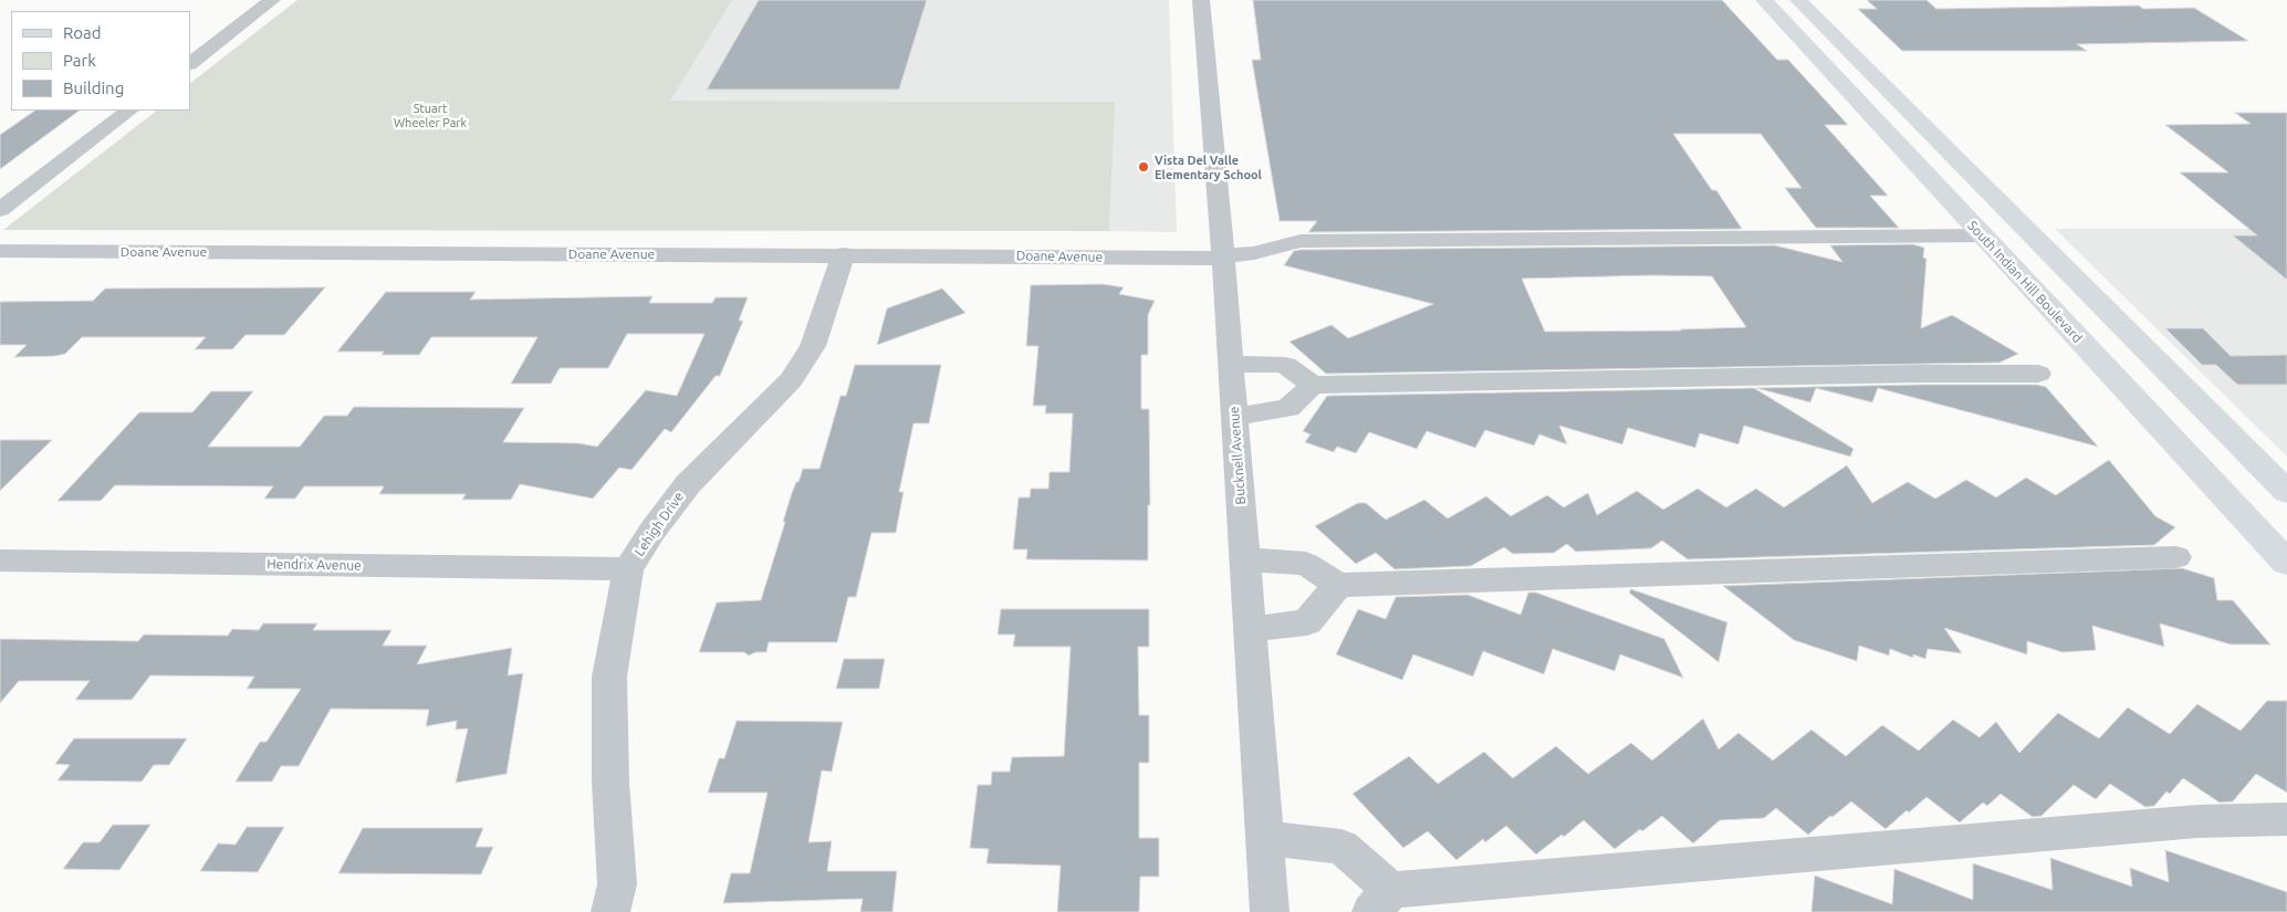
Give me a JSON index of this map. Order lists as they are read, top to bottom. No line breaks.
{"streets":{"main road":["South Indian Hill Boulevard"],"street":["Doane Avenue","Bucknell Avenue","Lehigh Drive","Hendrix Avenue"]},"crossings":[["Doane Avenue","South Indian Hill Boulevard"],["Doane Avenue","Bucknell Avenue"],["Doane Avenue","Lehigh Drive"],["Lehigh Drive","Hendrix Avenue"]],"parks":["Stuart Wheeler Park"],"places":["Vista Del Valle Elementary School"],"legend":["Road","Park","Building"]}
